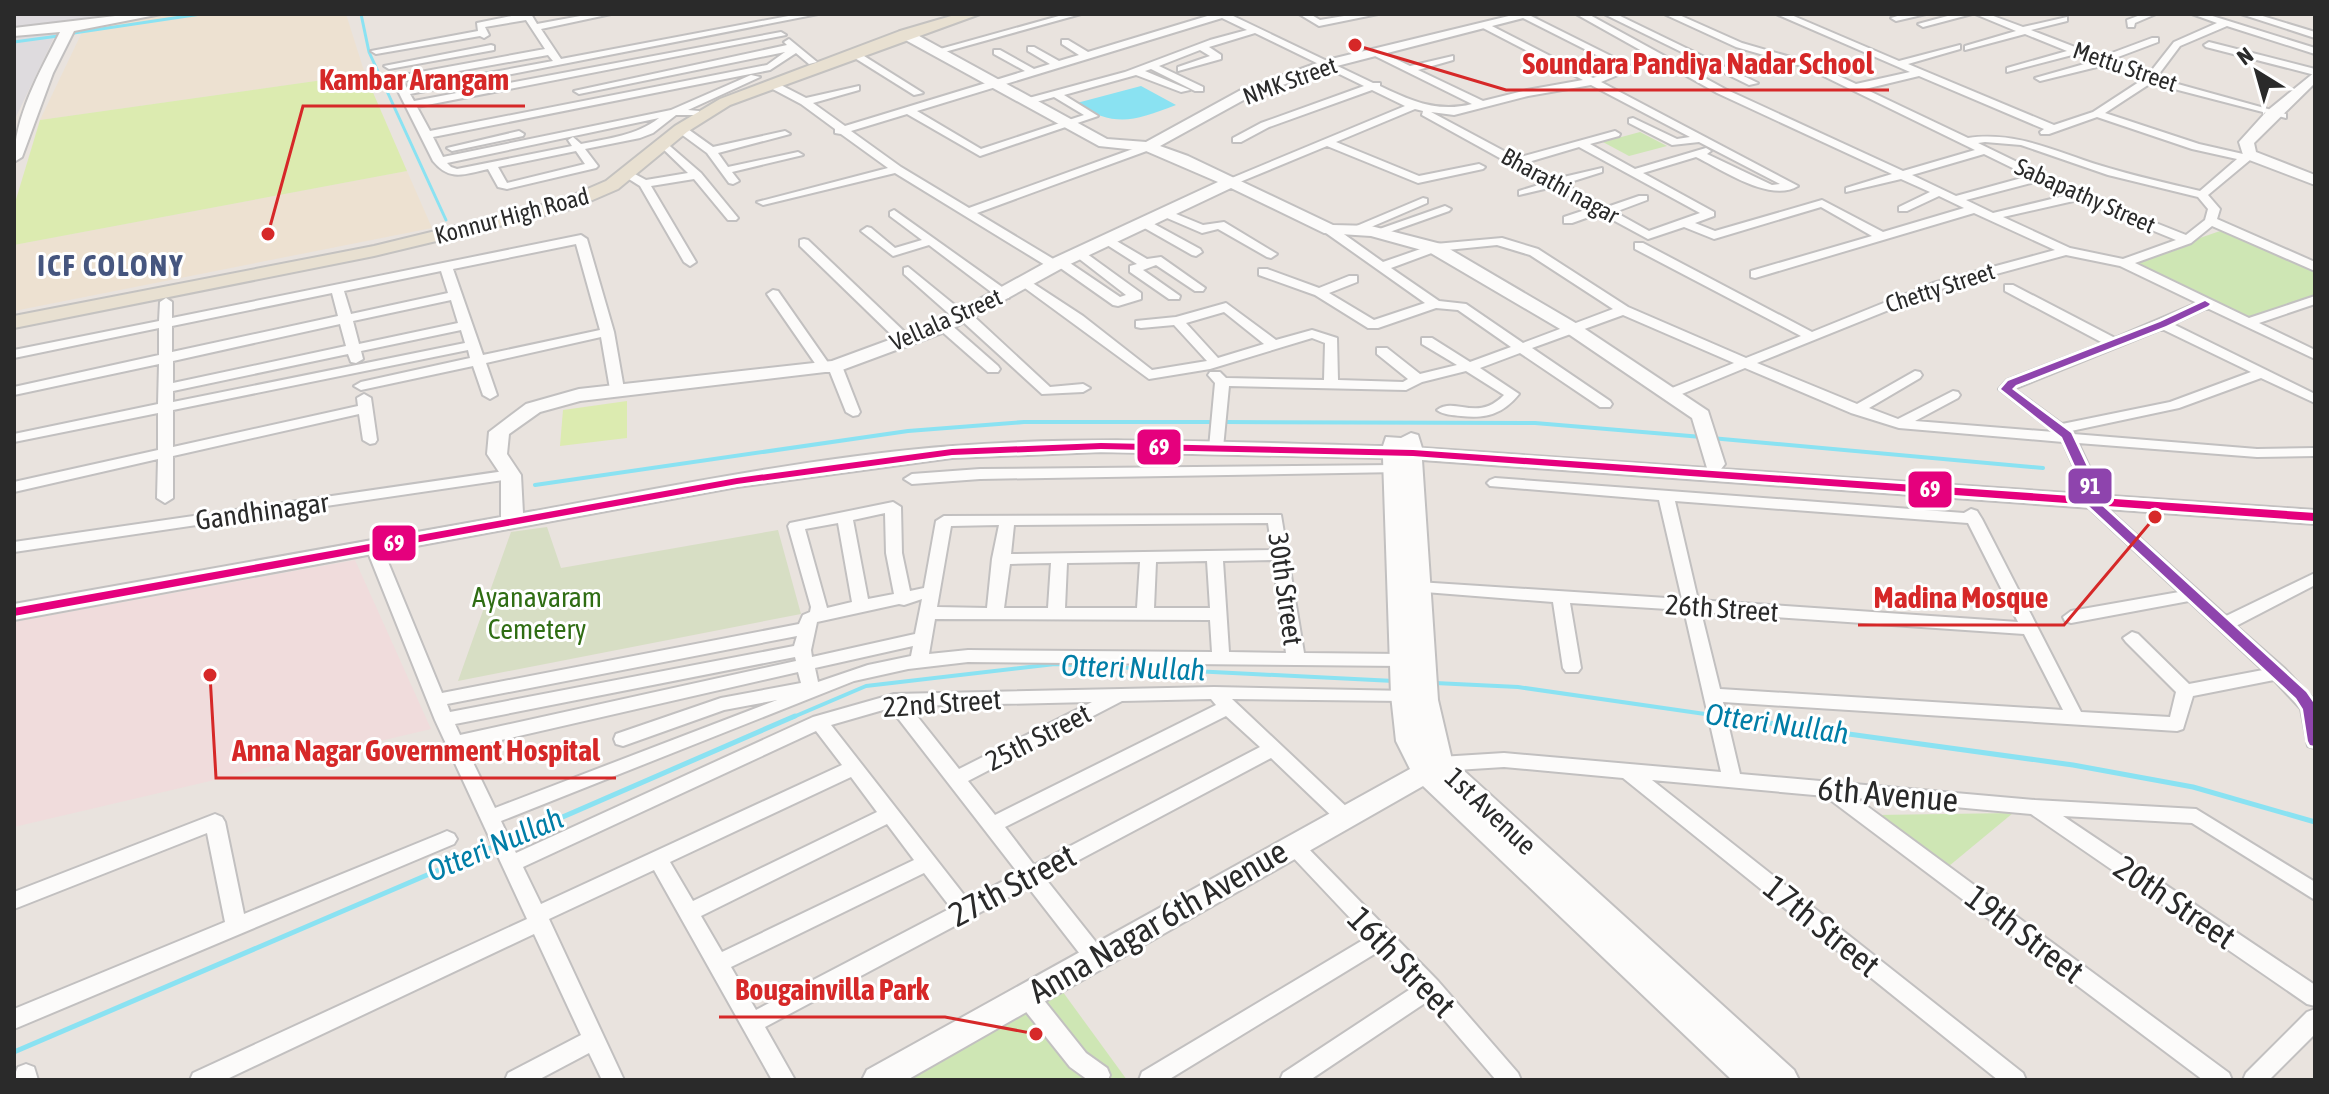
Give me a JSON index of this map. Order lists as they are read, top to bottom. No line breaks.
{"streets":{"main road":["Konnur High Road"],"street":["Mettu Street","NMK Street","Bharathi nagar","Sabapathy Street","Chetty Street","Vellala Street","Gandhinagar","30th Street","26th Street","22nd Street","25th Street","6th Avenue","1st Avenue","27th Street","20th Street","Anna Nagar 6th Avenue","17th Street","19th Street","16th Street"]},"crossings":[["NMK Street","Bharathi nagar"],["Bharathi nagar","Vellala Street"],["Vellala Street","Gandhinagar"],["26th Street","1st Avenue"],["22nd Street","25th Street"],["22nd Street","1st Avenue"],["6th Avenue","1st Avenue"],["6th Avenue","20th Street"],["6th Avenue","Anna Nagar 6th Avenue"],["6th Avenue","17th Street"],["6th Avenue","19th Street"],["1st Avenue","Anna Nagar 6th Avenue"],["Anna Nagar 6th Avenue","16th Street"]],"districts":["ICF COLONY"],"water":["Otteri Nullah"],"parks":["Ayanavaram Cemetery"],"places":["Soundara Pandiya Nadar School","Kambar Arangam","Madina Mosque","Anna Nagar Government Hospital","Bougainvilla Park"],"lines":["transit line 91","transit line 69"],"north":"top left"}
